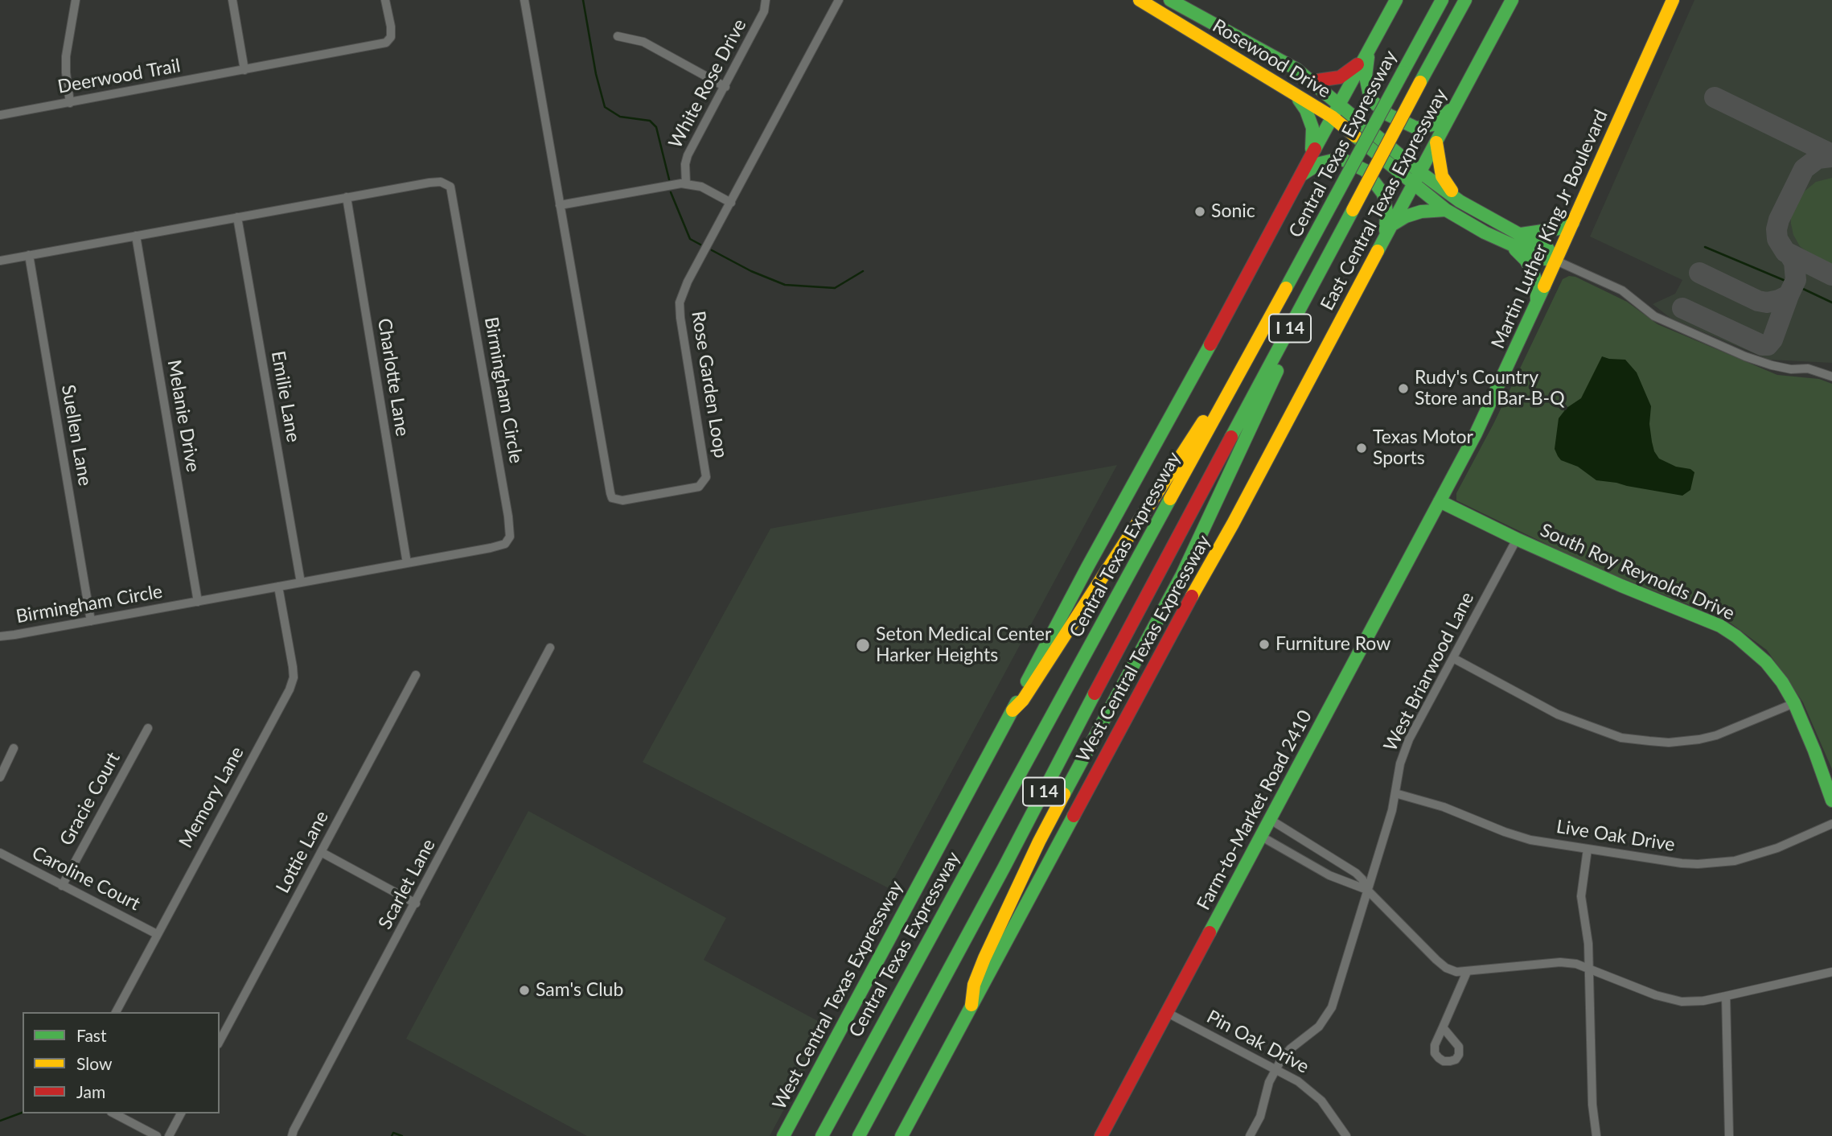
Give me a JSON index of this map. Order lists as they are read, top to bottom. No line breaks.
{"streets":{"main road":["Rosewood Drive","Central Texas Expressway","East Central Texas Expressway","Martin Luther King Jr Boulevard","I 14","South Roy Reynolds Drive","West Central Texas Expressway","Farm-to-Market Road 2410"],"street":["Deerwood Trail","White Rose Drive","Charlotte Lane","Rose Garden Loop","Birmingham Circle","Emilie Lane","Melanie Drive","Suellen Lane","West Briarwood Lane","Memory Lane","Gracie Court","Live Oak Drive","Lottie Lane","Caroline Court","Scarlet Lane","Pin Oak Drive"]},"crossings":[["Rosewood Drive","East Central Texas Expressway"],["Rosewood Drive","Martin Luther King Jr Boulevard"],["East Central Texas Expressway","West Central Texas Expressway"],["Martin Luther King Jr Boulevard","South Roy Reynolds Drive"],["Martin Luther King Jr Boulevard","Farm-to-Market Road 2410"],["Charlotte Lane","Birmingham Circle"],["Birmingham Circle","Emilie Lane"],["Birmingham Circle","Melanie Drive"],["Birmingham Circle","Suellen Lane"],["Birmingham Circle","Memory Lane"],["South Roy Reynolds Drive","West Briarwood Lane"],["South Roy Reynolds Drive","Farm-to-Market Road 2410"],["West Briarwood Lane","Live Oak Drive"],["West Briarwood Lane","Pin Oak Drive"],["Memory Lane","Caroline Court"],["Gracie Court","Caroline Court"],["Farm-to-Market Road 2410","Pin Oak Drive"]],"places":["Sonic","Rudy's Country Store and Bar-B-Q","Texas Motor Sports","Furniture Row","Seton Medical Center Harker Heights","Sam's Club"],"legend":["Fast","Slow","Jam"]}
